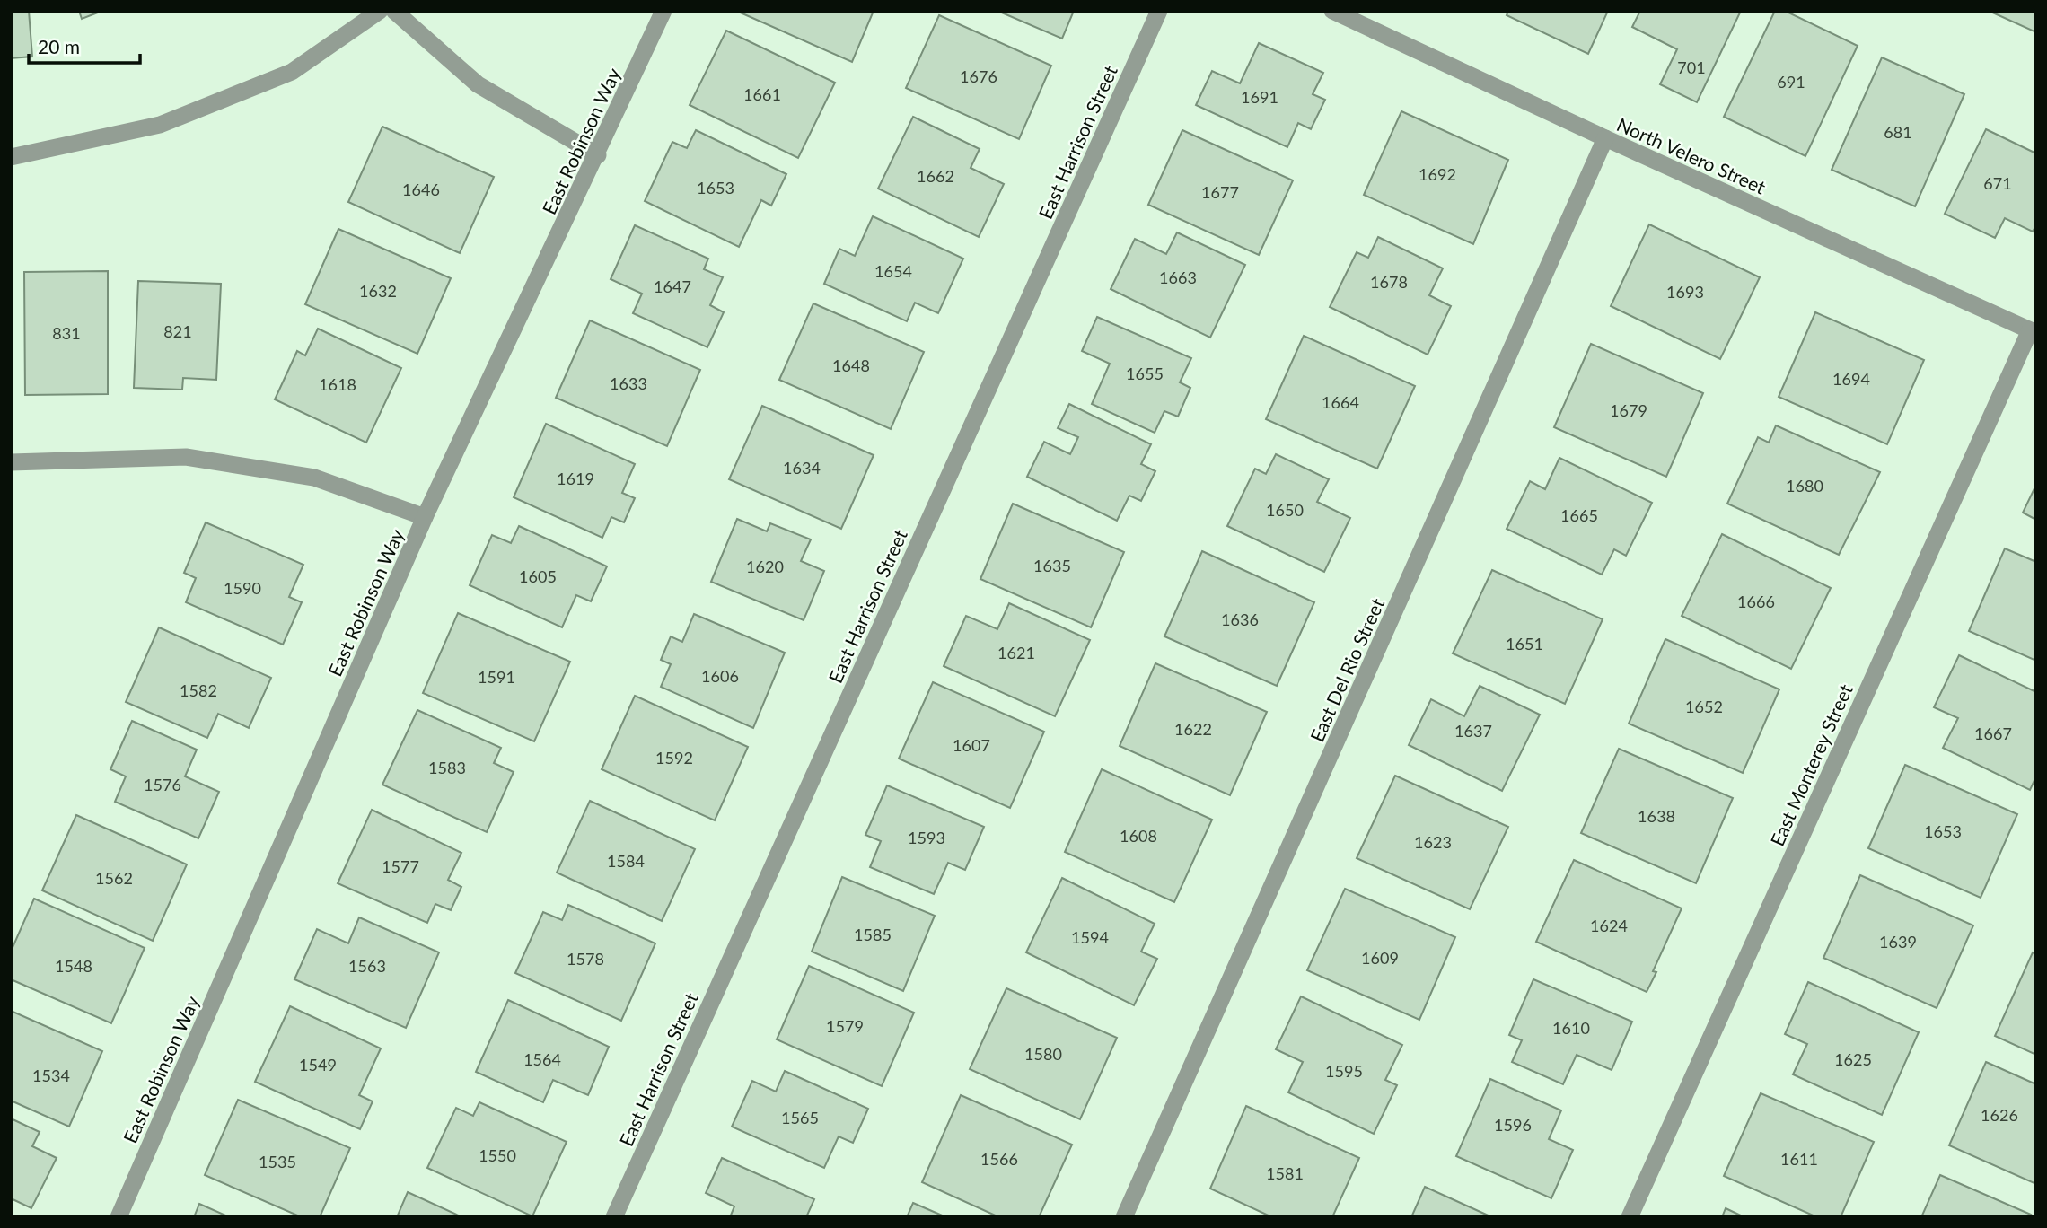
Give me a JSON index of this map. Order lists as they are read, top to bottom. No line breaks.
{"streets":{"street":["East Robinson Way","East Harrison Street","North Velero Street","East Del Rio Street","East Monterey Street"]},"crossings":[["North Velero Street","East Del Rio Street"],["North Velero Street","East Monterey Street"]],"house_numbers":["701","1676","691","1661","1691","681","1692","1662","671","1653","1646","1677","1654","1663","1678","1647","1632","1693","821","831","1648","1655","1694","1633","1618","1664","1679","1634","1619","1680","1650","1665","1635","1620","1605","1590","1666","1636","1651","1621","1606","1591","1582","1652","1622","1637","1667","1607","1592","1583","1576","1638","1653","1608","1593","1623","1584","1577","1562","1624","1585","1594","1639","1609","1578","1548","1563","1579","1610","1580","1564","1625","1549","1595","1534","1626","1565","1596","1550","1566","1611","1535","1581"],"scale_bar":"20 m"}
